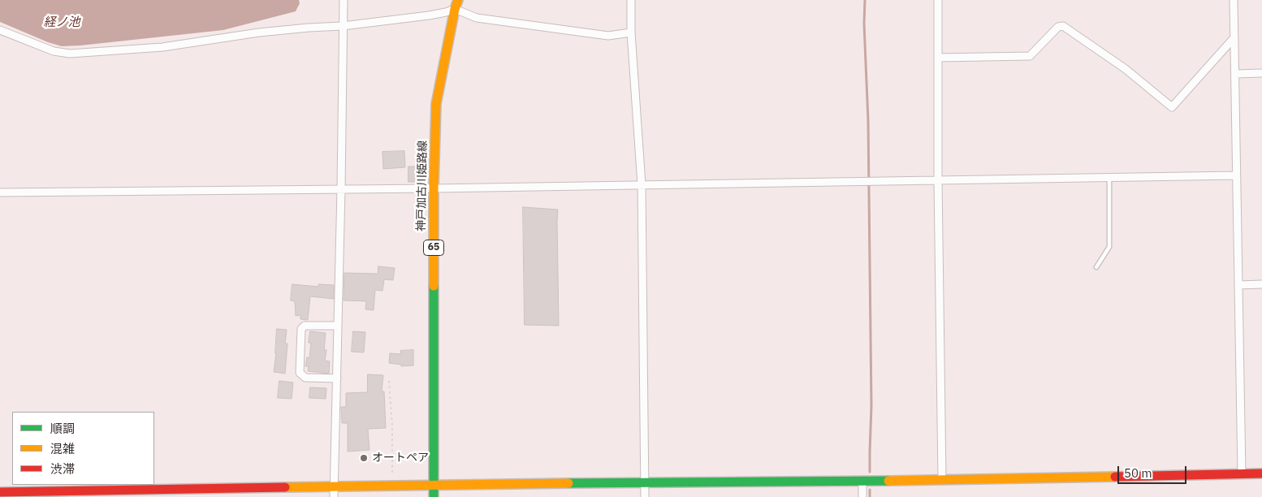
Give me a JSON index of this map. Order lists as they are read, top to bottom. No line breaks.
{"streets":{"street":["神戸加古川姫路線","65"]},"water":["経ノ池"],"places":["オートペア"],"legend":["順調","混雑","渋滞"],"scale_bar":"50 m"}
